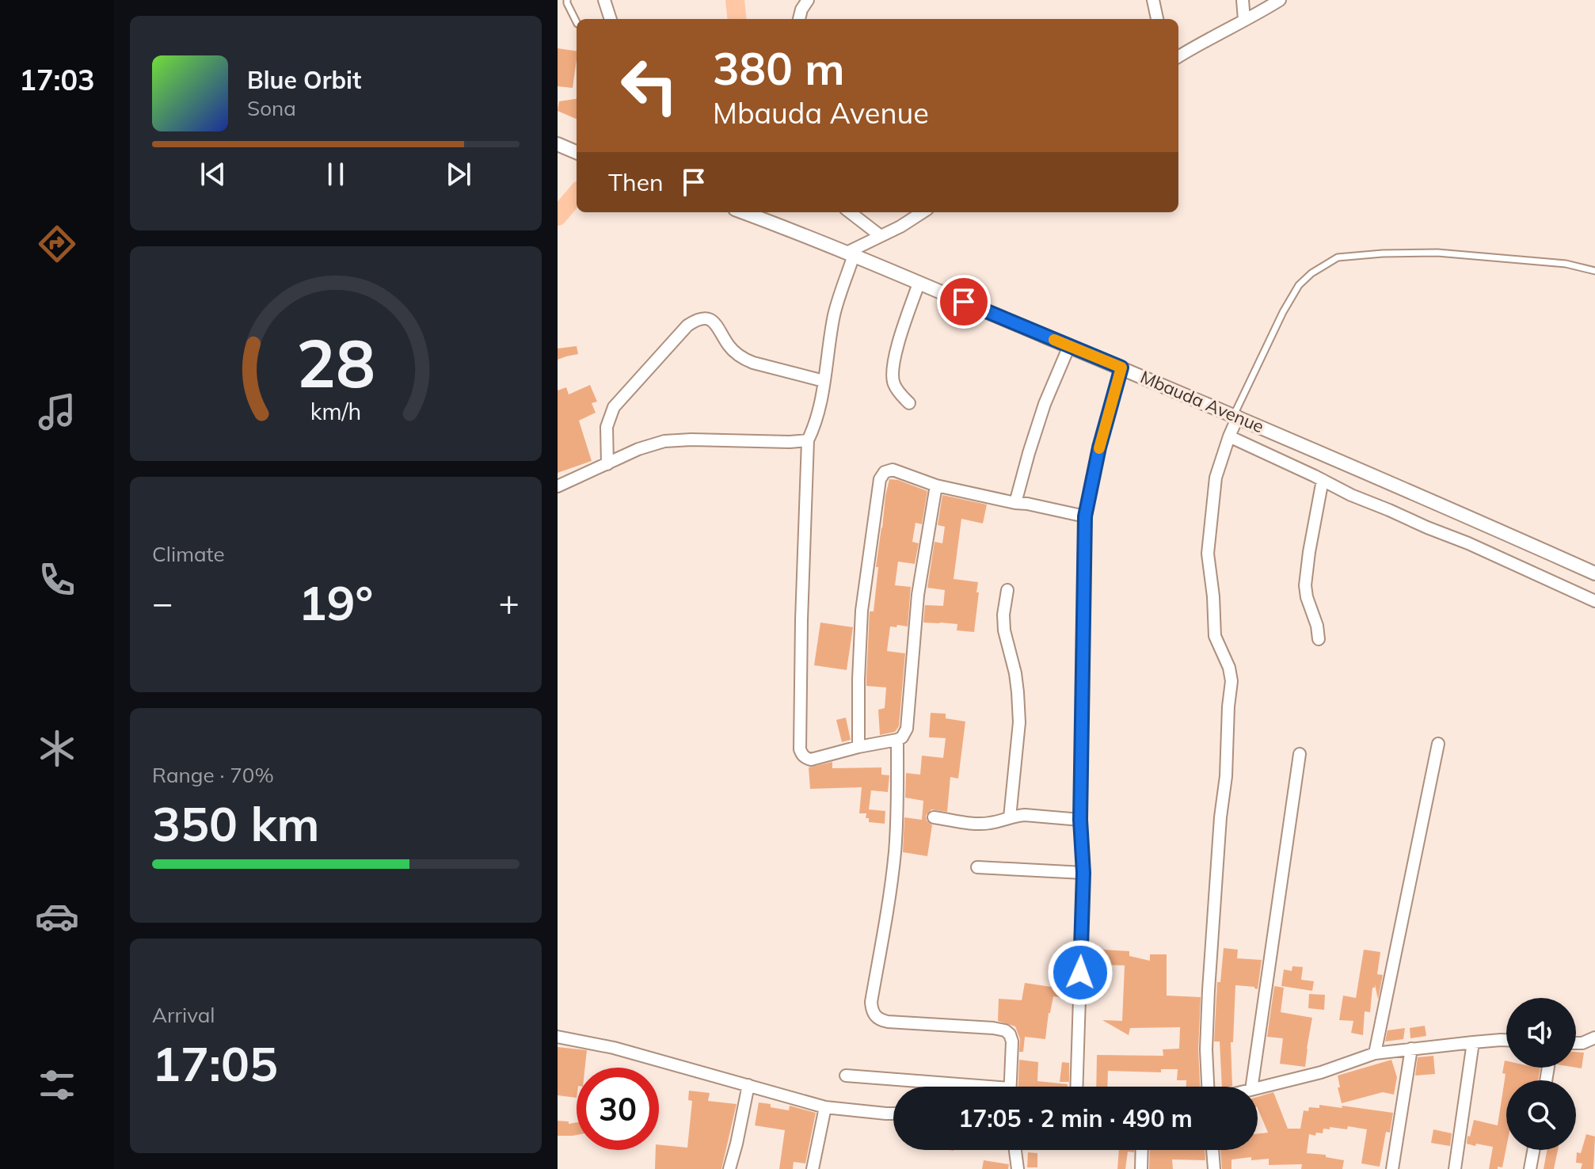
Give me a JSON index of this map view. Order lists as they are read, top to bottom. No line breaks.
{"streets":{"street":["Mbauda Avenue"]},"page":{"tabs":"17:03","turn":["380 m","Mbauda Avenue"],"song":["Blue Orbit","Sona"],"then":"Then","tile":["Climate",["Range · 70%","350 km"],["Arrival","17:05"]],"heat":["−","19°","+"],"limit":"30","trip":"17:05 · 2 min · 490 m","gauge":["28","km/h"]}}
